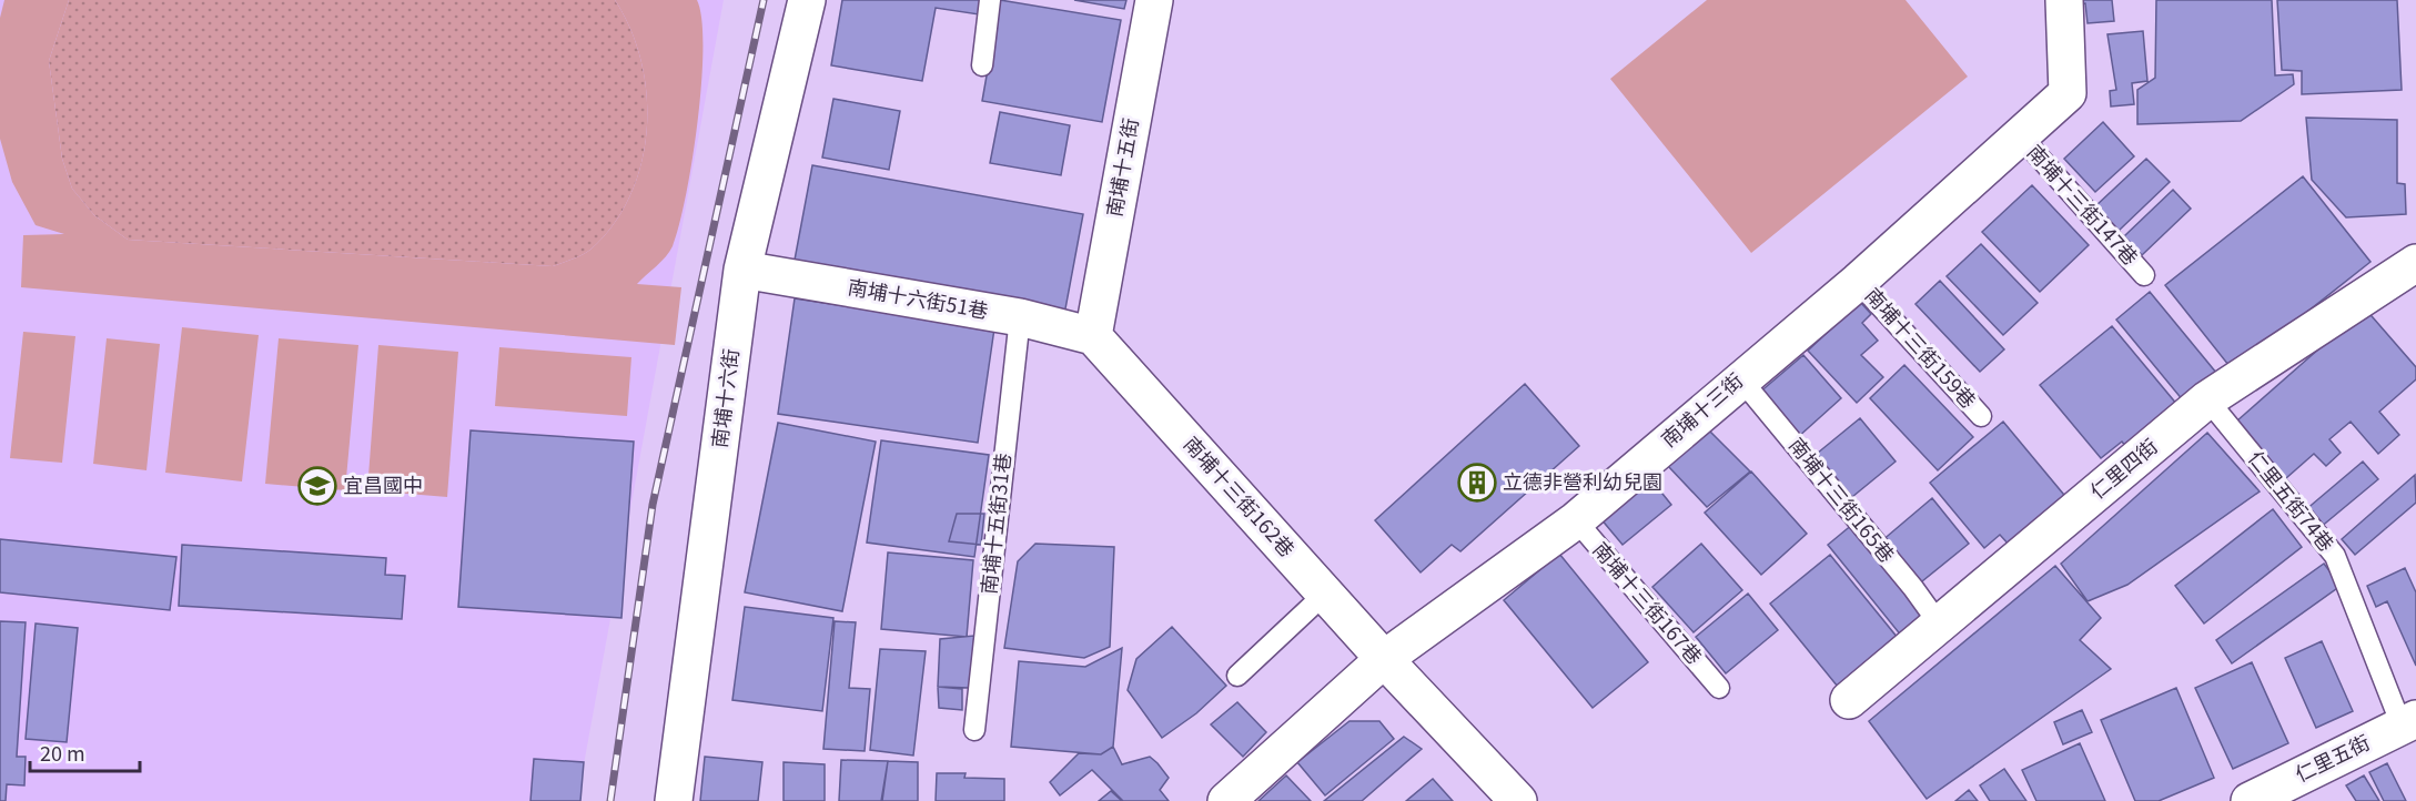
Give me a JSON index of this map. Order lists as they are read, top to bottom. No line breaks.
{"streets":{"street":["南埔十五街","南埔十六街51巷","南埔十六街","南埔十三街","仁里四街","南埔十三街162巷","仁里五街"],"lane":["南埔十三街147巷","南埔十三街159巷","南埔十三街165巷","仁里五街74巷","南埔十五街31巷","南埔十三街167巷"]},"crossings":[["南埔十五街","南埔十六街51巷"],["南埔十五街","南埔十三街162巷"],["南埔十三街147巷","南埔十三街"],["南埔十六街51巷","南埔十六街"],["南埔十六街51巷","南埔十三街162巷"],["南埔十六街51巷","南埔十五街31巷"],["南埔十三街159巷","南埔十三街"],["南埔十三街","南埔十三街162巷"],["南埔十三街","南埔十三街165巷"],["南埔十三街","南埔十三街167巷"],["仁里四街","南埔十三街165巷"],["仁里四街","仁里五街74巷"],["仁里五街74巷","仁里五街"]],"places":{"building":["立德非營利幼兒園"],"school or university":["宜昌國中"]},"scale_bar":"20 m"}
